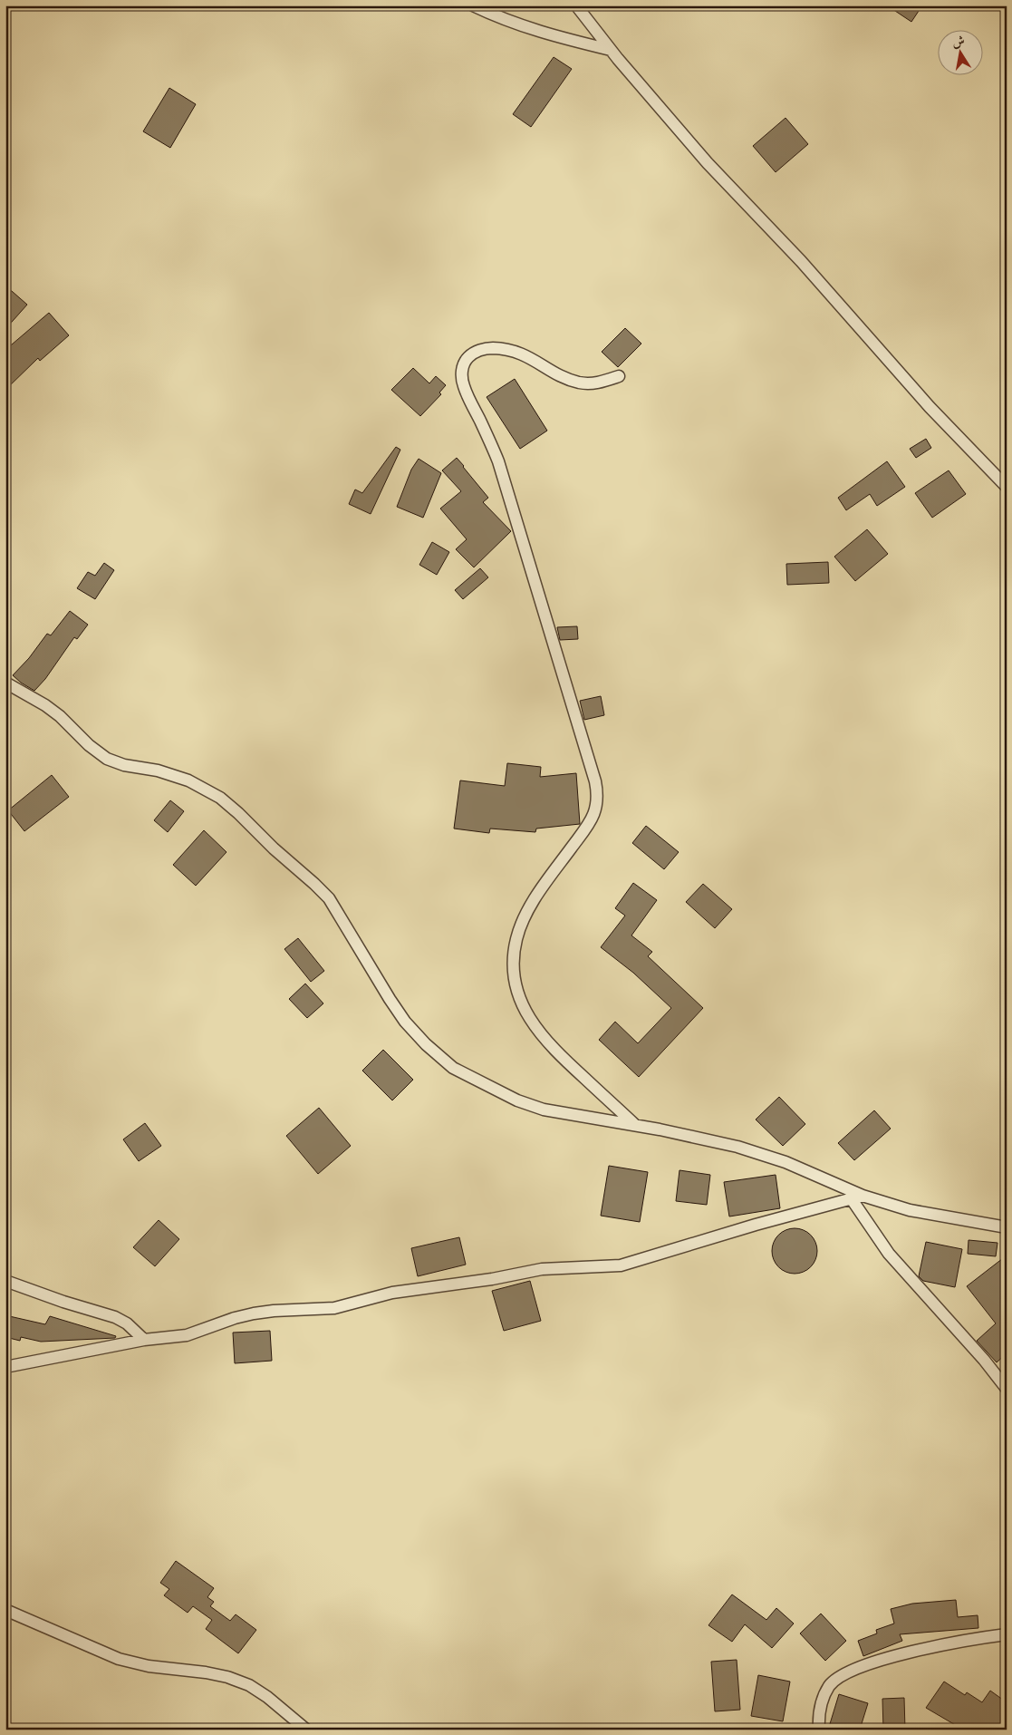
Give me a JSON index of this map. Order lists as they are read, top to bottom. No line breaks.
{"north":"top"}
